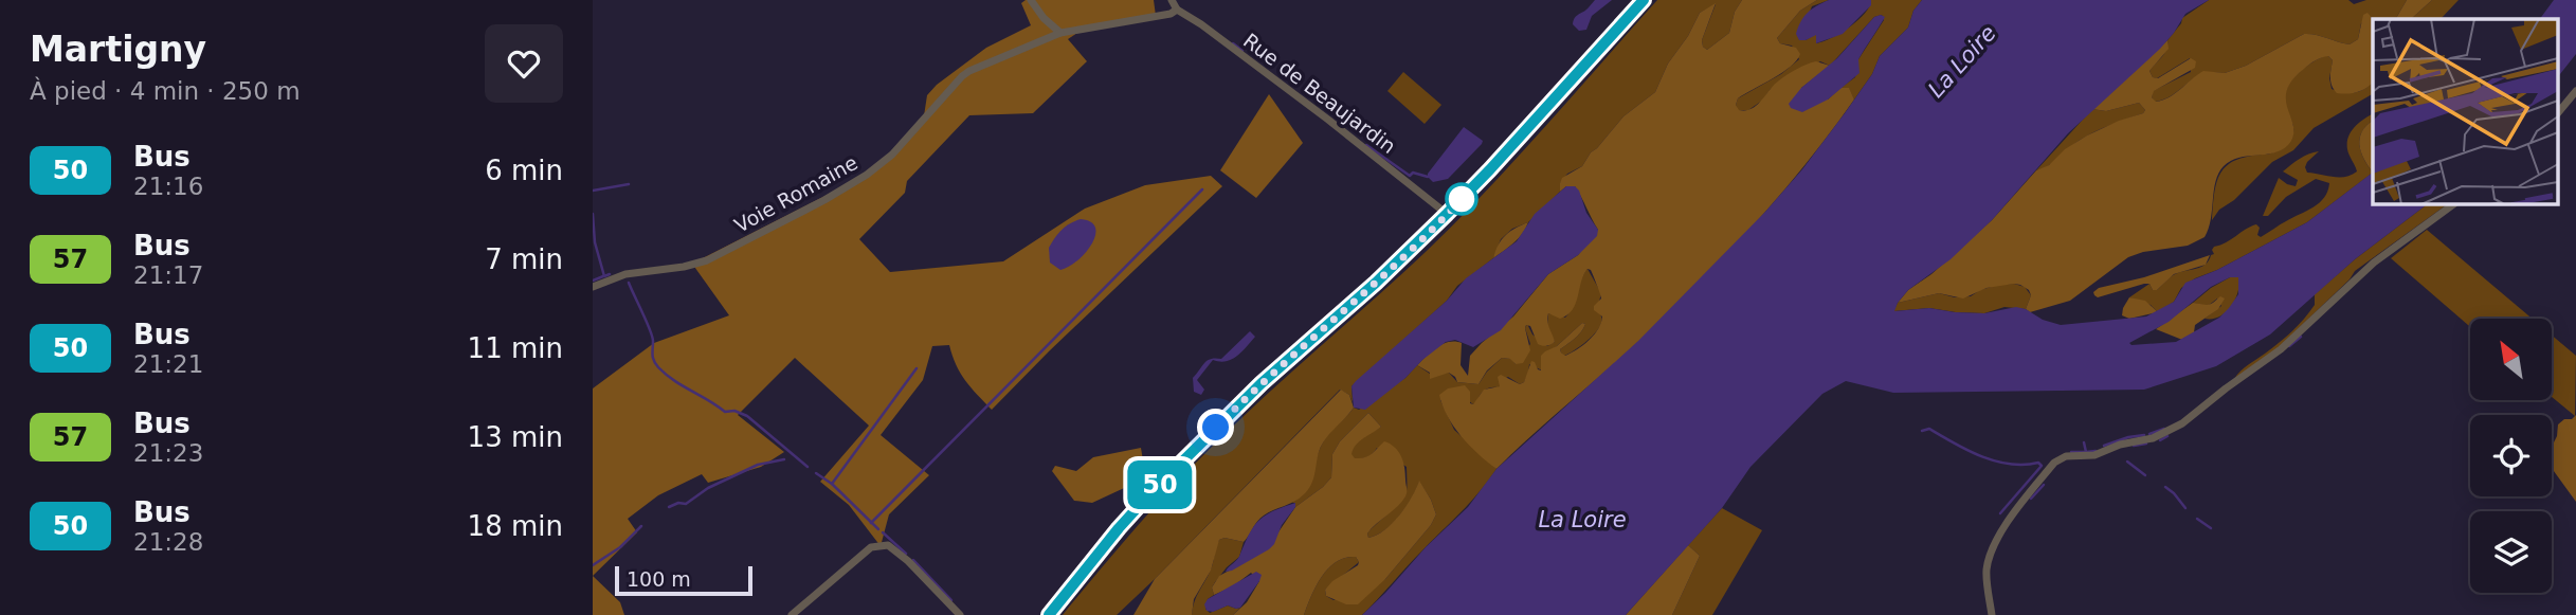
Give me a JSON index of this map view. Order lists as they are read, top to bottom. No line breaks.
{"streets":{"street":["Rue de Beaujardin","Voie Romaine"]},"crossings":[["Rue de Beaujardin","Voie Romaine"]],"water":["La Loire"],"lines":["bus line 50"],"scale_bar":"100 m","north":"top left","page":{"heading":["Martigny","À pied · 4 min · 250 m"],"on_map":"50","list":[{"mark":"50","name":"Bus","note":"21:16","value":"6 min"},{"mark":"57","name":"Bus","note":"21:17","value":"7 min"},{"mark":"50","name":"Bus","note":"21:21","value":"11 min"},{"mark":"57","name":"Bus","note":"21:23","value":"13 min"},{"mark":"50","name":"Bus","note":"21:28","value":"18 min"}],"scale":"100 m"}}
